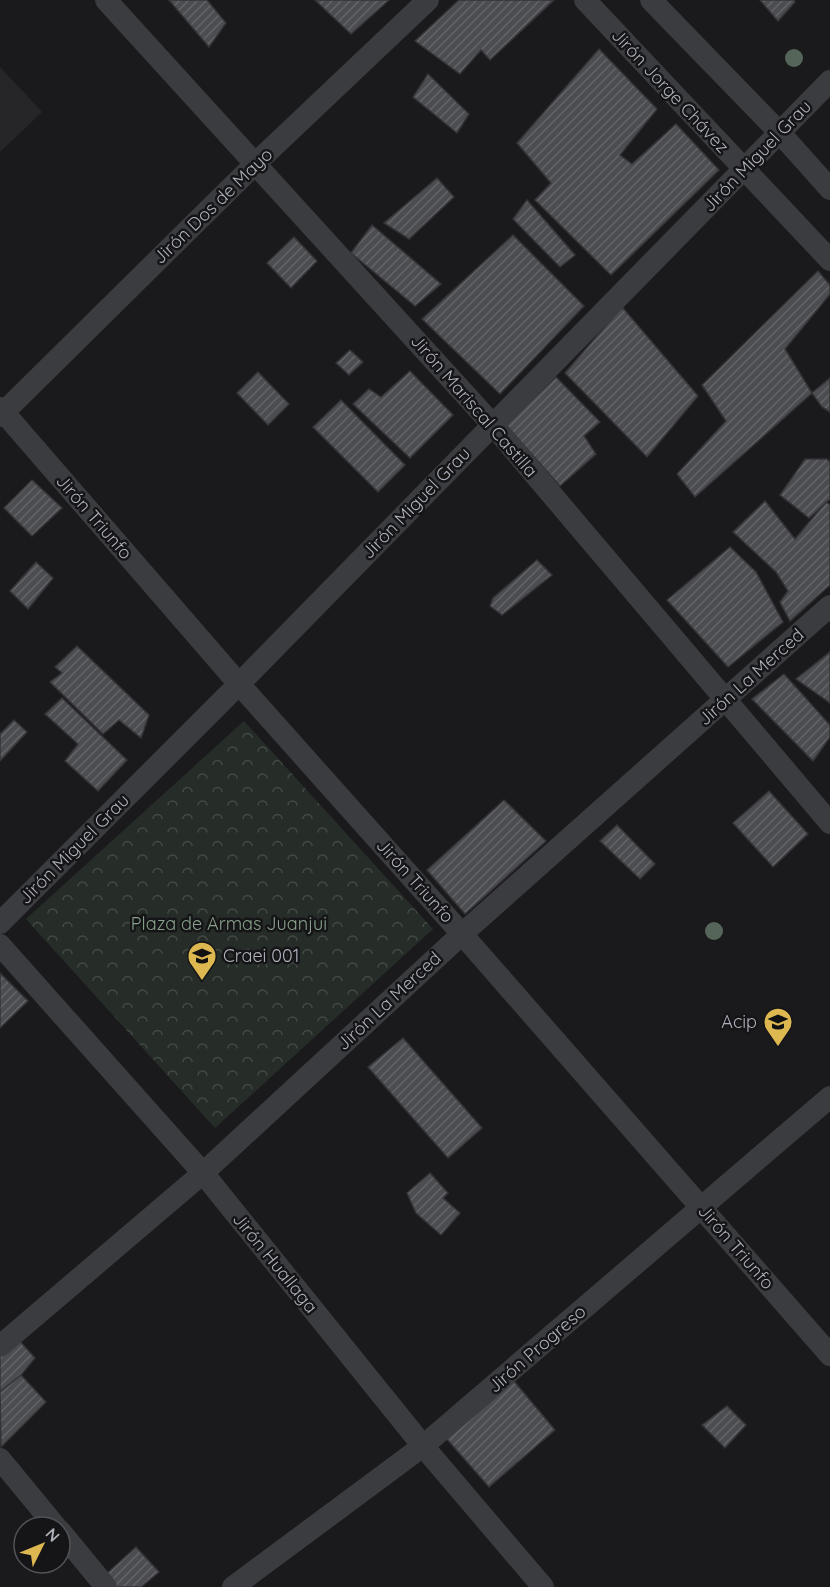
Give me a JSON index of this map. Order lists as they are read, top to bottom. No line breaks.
{"streets":{"street":["Jirón Jorge Chávez","Jirón Miguel Grau","Jirón Dos de Mayo","Jirón Mariscal Castilla","Jirón Triunfo","Jirón La Merced","Jirón Huallaga","Jirón Progreso"]},"crossings":[["Jirón Jorge Chávez","Jirón Miguel Grau"],["Jirón Miguel Grau","Jirón Mariscal Castilla"],["Jirón Miguel Grau","Jirón Triunfo"],["Jirón Dos de Mayo","Jirón Mariscal Castilla"],["Jirón Dos de Mayo","Jirón Triunfo"],["Jirón Mariscal Castilla","Jirón La Merced"],["Jirón Triunfo","Jirón La Merced"],["Jirón Triunfo","Jirón Progreso"],["Jirón La Merced","Jirón Huallaga"],["Jirón Huallaga","Jirón Progreso"]],"parks":["Plaza de Armas Juanjui"],"places":{"school or university":["Craei 001","Acip"]},"north":"top right"}
